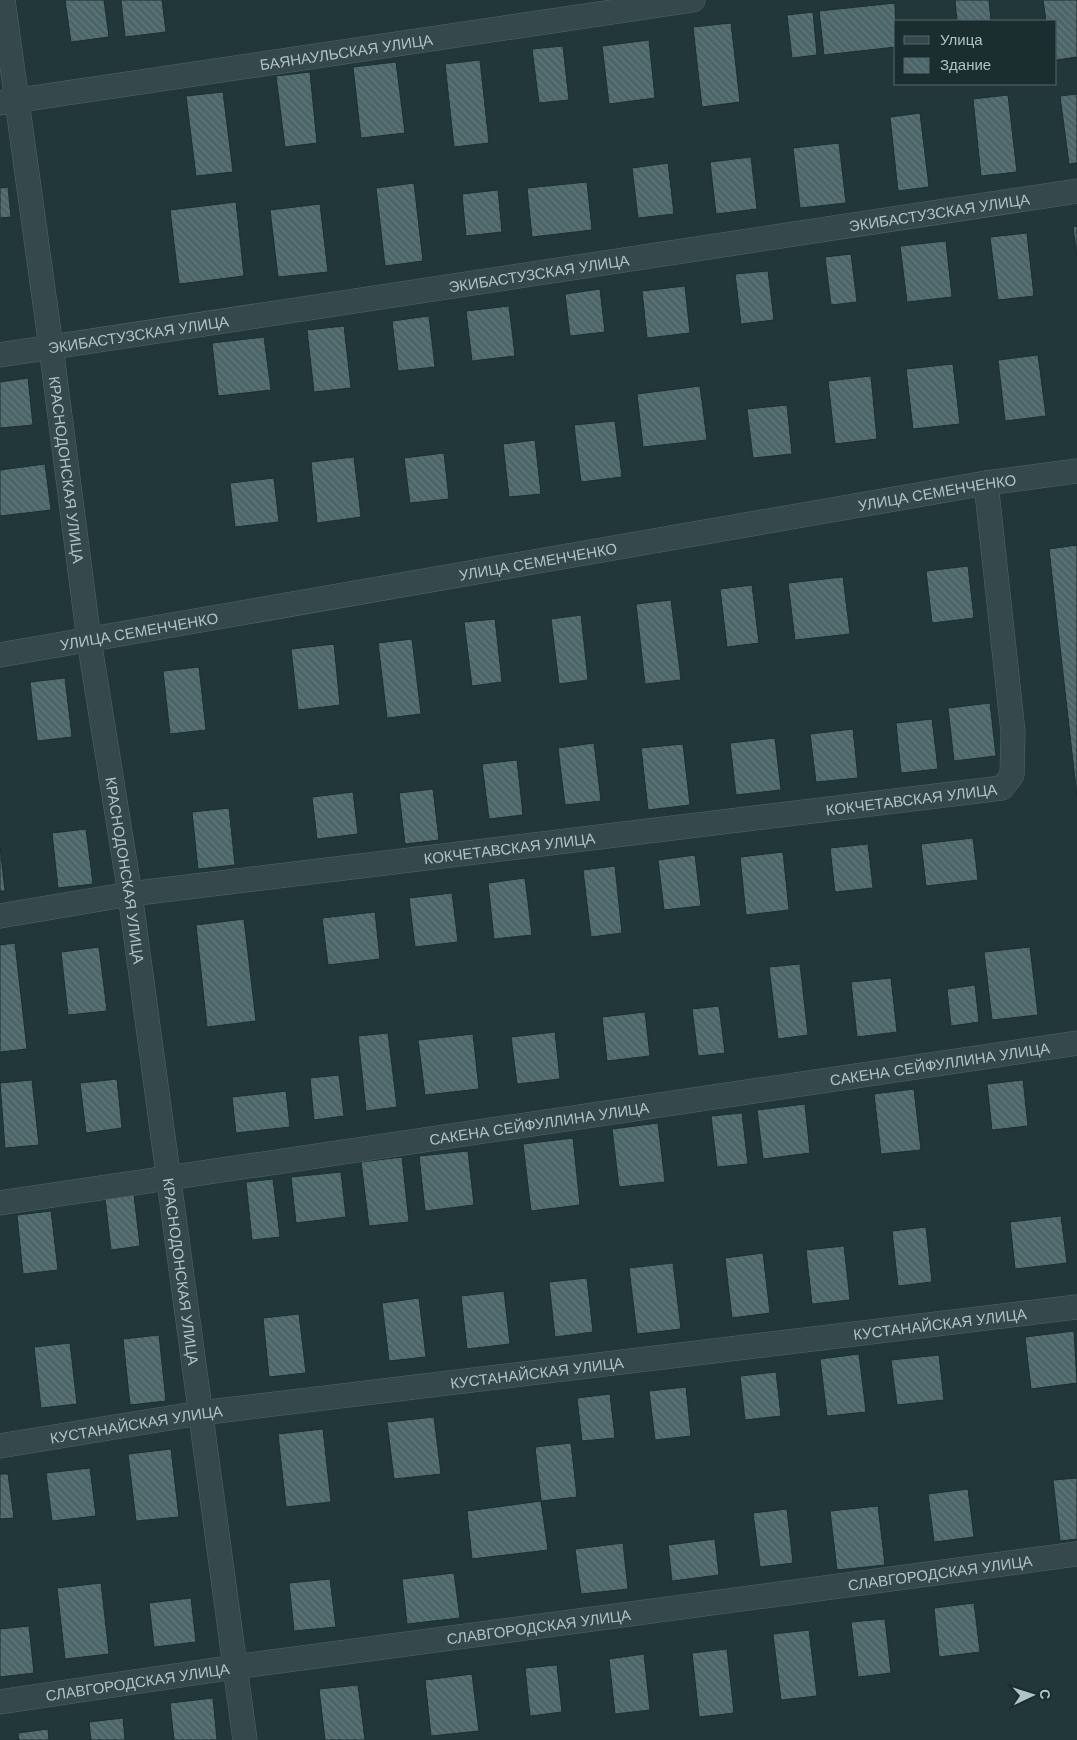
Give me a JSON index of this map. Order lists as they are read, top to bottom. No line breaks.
{"streets":{"street":["БАЯНАУЛЬСКАЯ УЛИЦА","ЭКИБАСТУЗСКАЯ УЛИЦА","КРАСНОДОНСКАЯ УЛИЦА","УЛИЦА СЕМЕНЧЕНКО","КОКЧЕТАВСКАЯ УЛИЦА","САКЕНА СЕЙФУЛЛИНА УЛИЦА","КУСТАНАЙСКАЯ УЛИЦА","СЛАВГОРОДСКАЯ УЛИЦА"]},"crossings":[["БАЯНАУЛЬСКАЯ УЛИЦА","КРАСНОДОНСКАЯ УЛИЦА"],["ЭКИБАСТУЗСКАЯ УЛИЦА","КРАСНОДОНСКАЯ УЛИЦА"],["КРАСНОДОНСКАЯ УЛИЦА","УЛИЦА СЕМЕНЧЕНКО"],["КРАСНОДОНСКАЯ УЛИЦА","КОКЧЕТАВСКАЯ УЛИЦА"],["КРАСНОДОНСКАЯ УЛИЦА","САКЕНА СЕЙФУЛЛИНА УЛИЦА"],["КРАСНОДОНСКАЯ УЛИЦА","КУСТАНАЙСКАЯ УЛИЦА"],["КРАСНОДОНСКАЯ УЛИЦА","СЛАВГОРОДСКАЯ УЛИЦА"],["УЛИЦА СЕМЕНЧЕНКО","КОКЧЕТАВСКАЯ УЛИЦА"]],"legend":["Улица","Здание"],"north":"right"}
